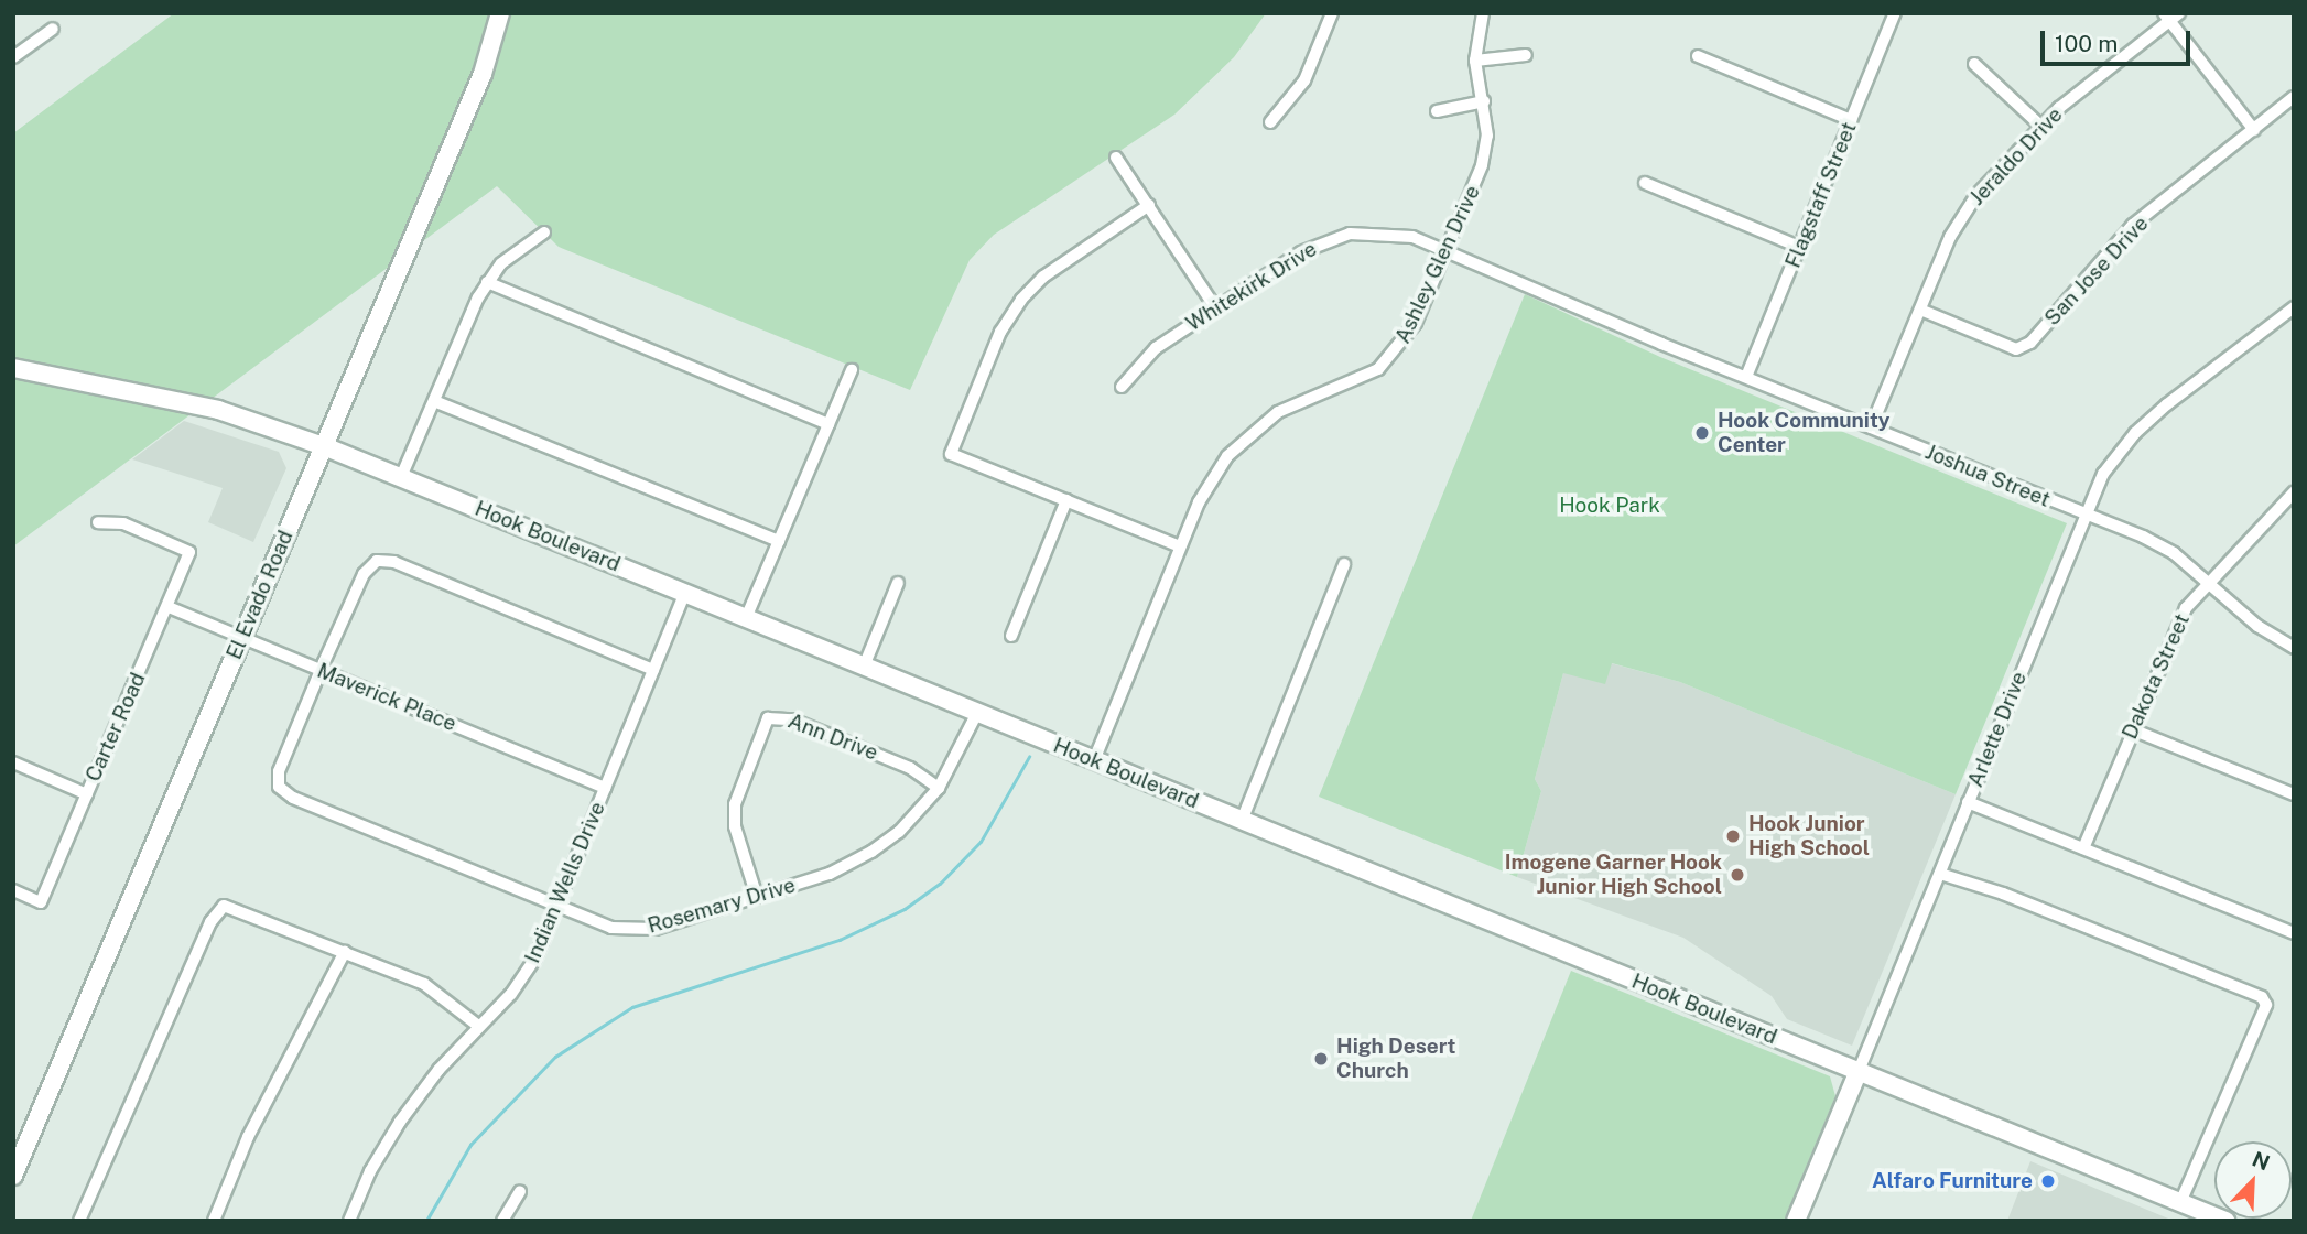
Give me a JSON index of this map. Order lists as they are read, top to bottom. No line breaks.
{"streets":{"main road":["Hook Boulevard","El Evado Road","Arlette Drive"],"street":["Jeraldo Drive","Flagstaff Street","Ashley Glen Drive","San Jose Drive","Whitekirk Drive","Joshua Street","Dakota Street","Maverick Place","Carter Road","Ann Drive","Indian Wells Drive","Rosemary Drive"]},"crossings":[["Jeraldo Drive","San Jose Drive"],["Jeraldo Drive","Joshua Street"],["Flagstaff Street","Joshua Street"],["Ashley Glen Drive","Whitekirk Drive"],["Ashley Glen Drive","Joshua Street"],["Ashley Glen Drive","Hook Boulevard"],["Whitekirk Drive","Joshua Street"],["Joshua Street","Dakota Street"],["Joshua Street","Arlette Drive"],["Hook Boulevard","El Evado Road"],["Hook Boulevard","Arlette Drive"],["Hook Boulevard","Indian Wells Drive"],["Hook Boulevard","Rosemary Drive"],["El Evado Road","Maverick Place"],["Maverick Place","Carter Road"],["Maverick Place","Indian Wells Drive"],["Maverick Place","Rosemary Drive"],["Ann Drive","Rosemary Drive"],["Indian Wells Drive","Rosemary Drive"]],"parks":["Hook Park"],"places":["Hook Community Center","Hook Junior High School","Imogene Garner Hook Junior High School","High Desert Church","Alfaro Furniture"],"scale_bar":"100 m","north":"top right"}
